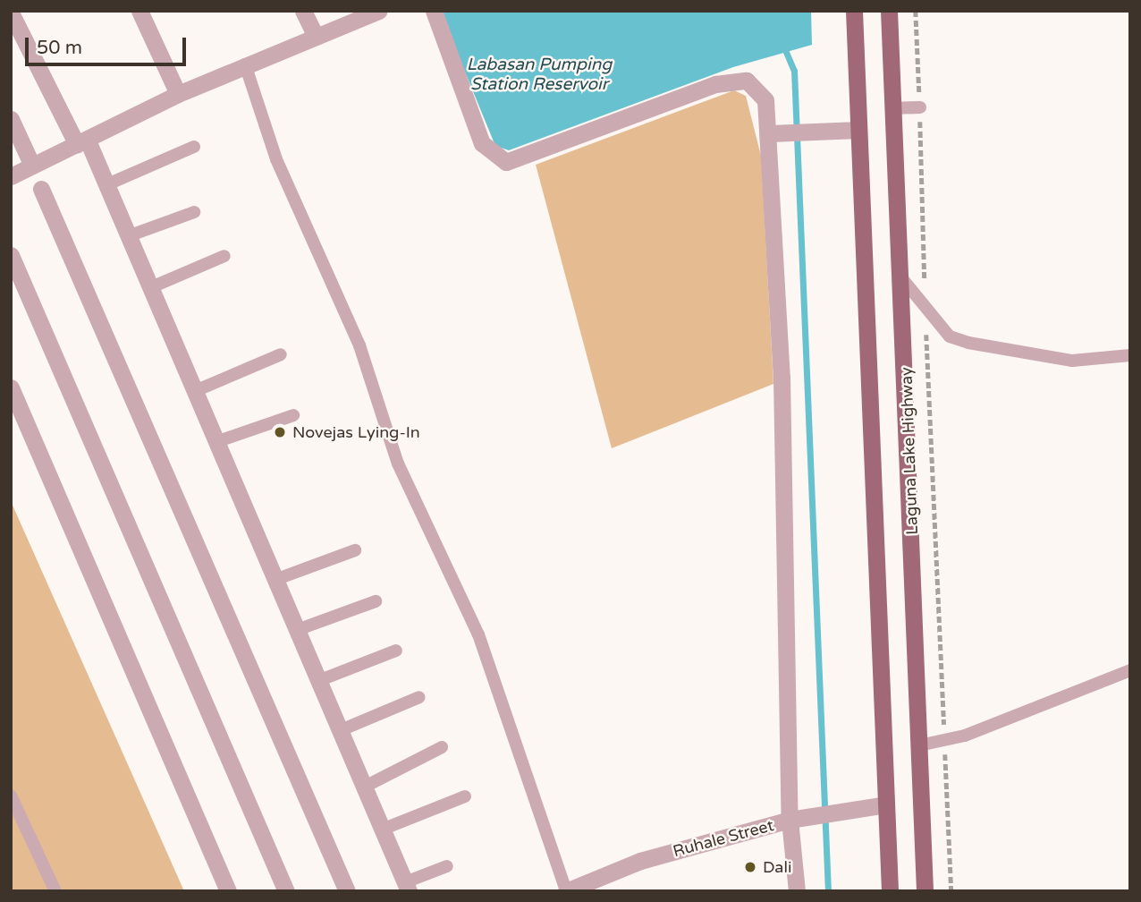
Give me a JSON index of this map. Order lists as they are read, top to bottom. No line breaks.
{"streets":{"main road":["Laguna Lake Highway"],"street":["Ruhale Street"]},"water":["Labasan Pumping Station Reservoir"],"places":["Novejas Lying-In","Dali"],"scale_bar":"50 m"}
